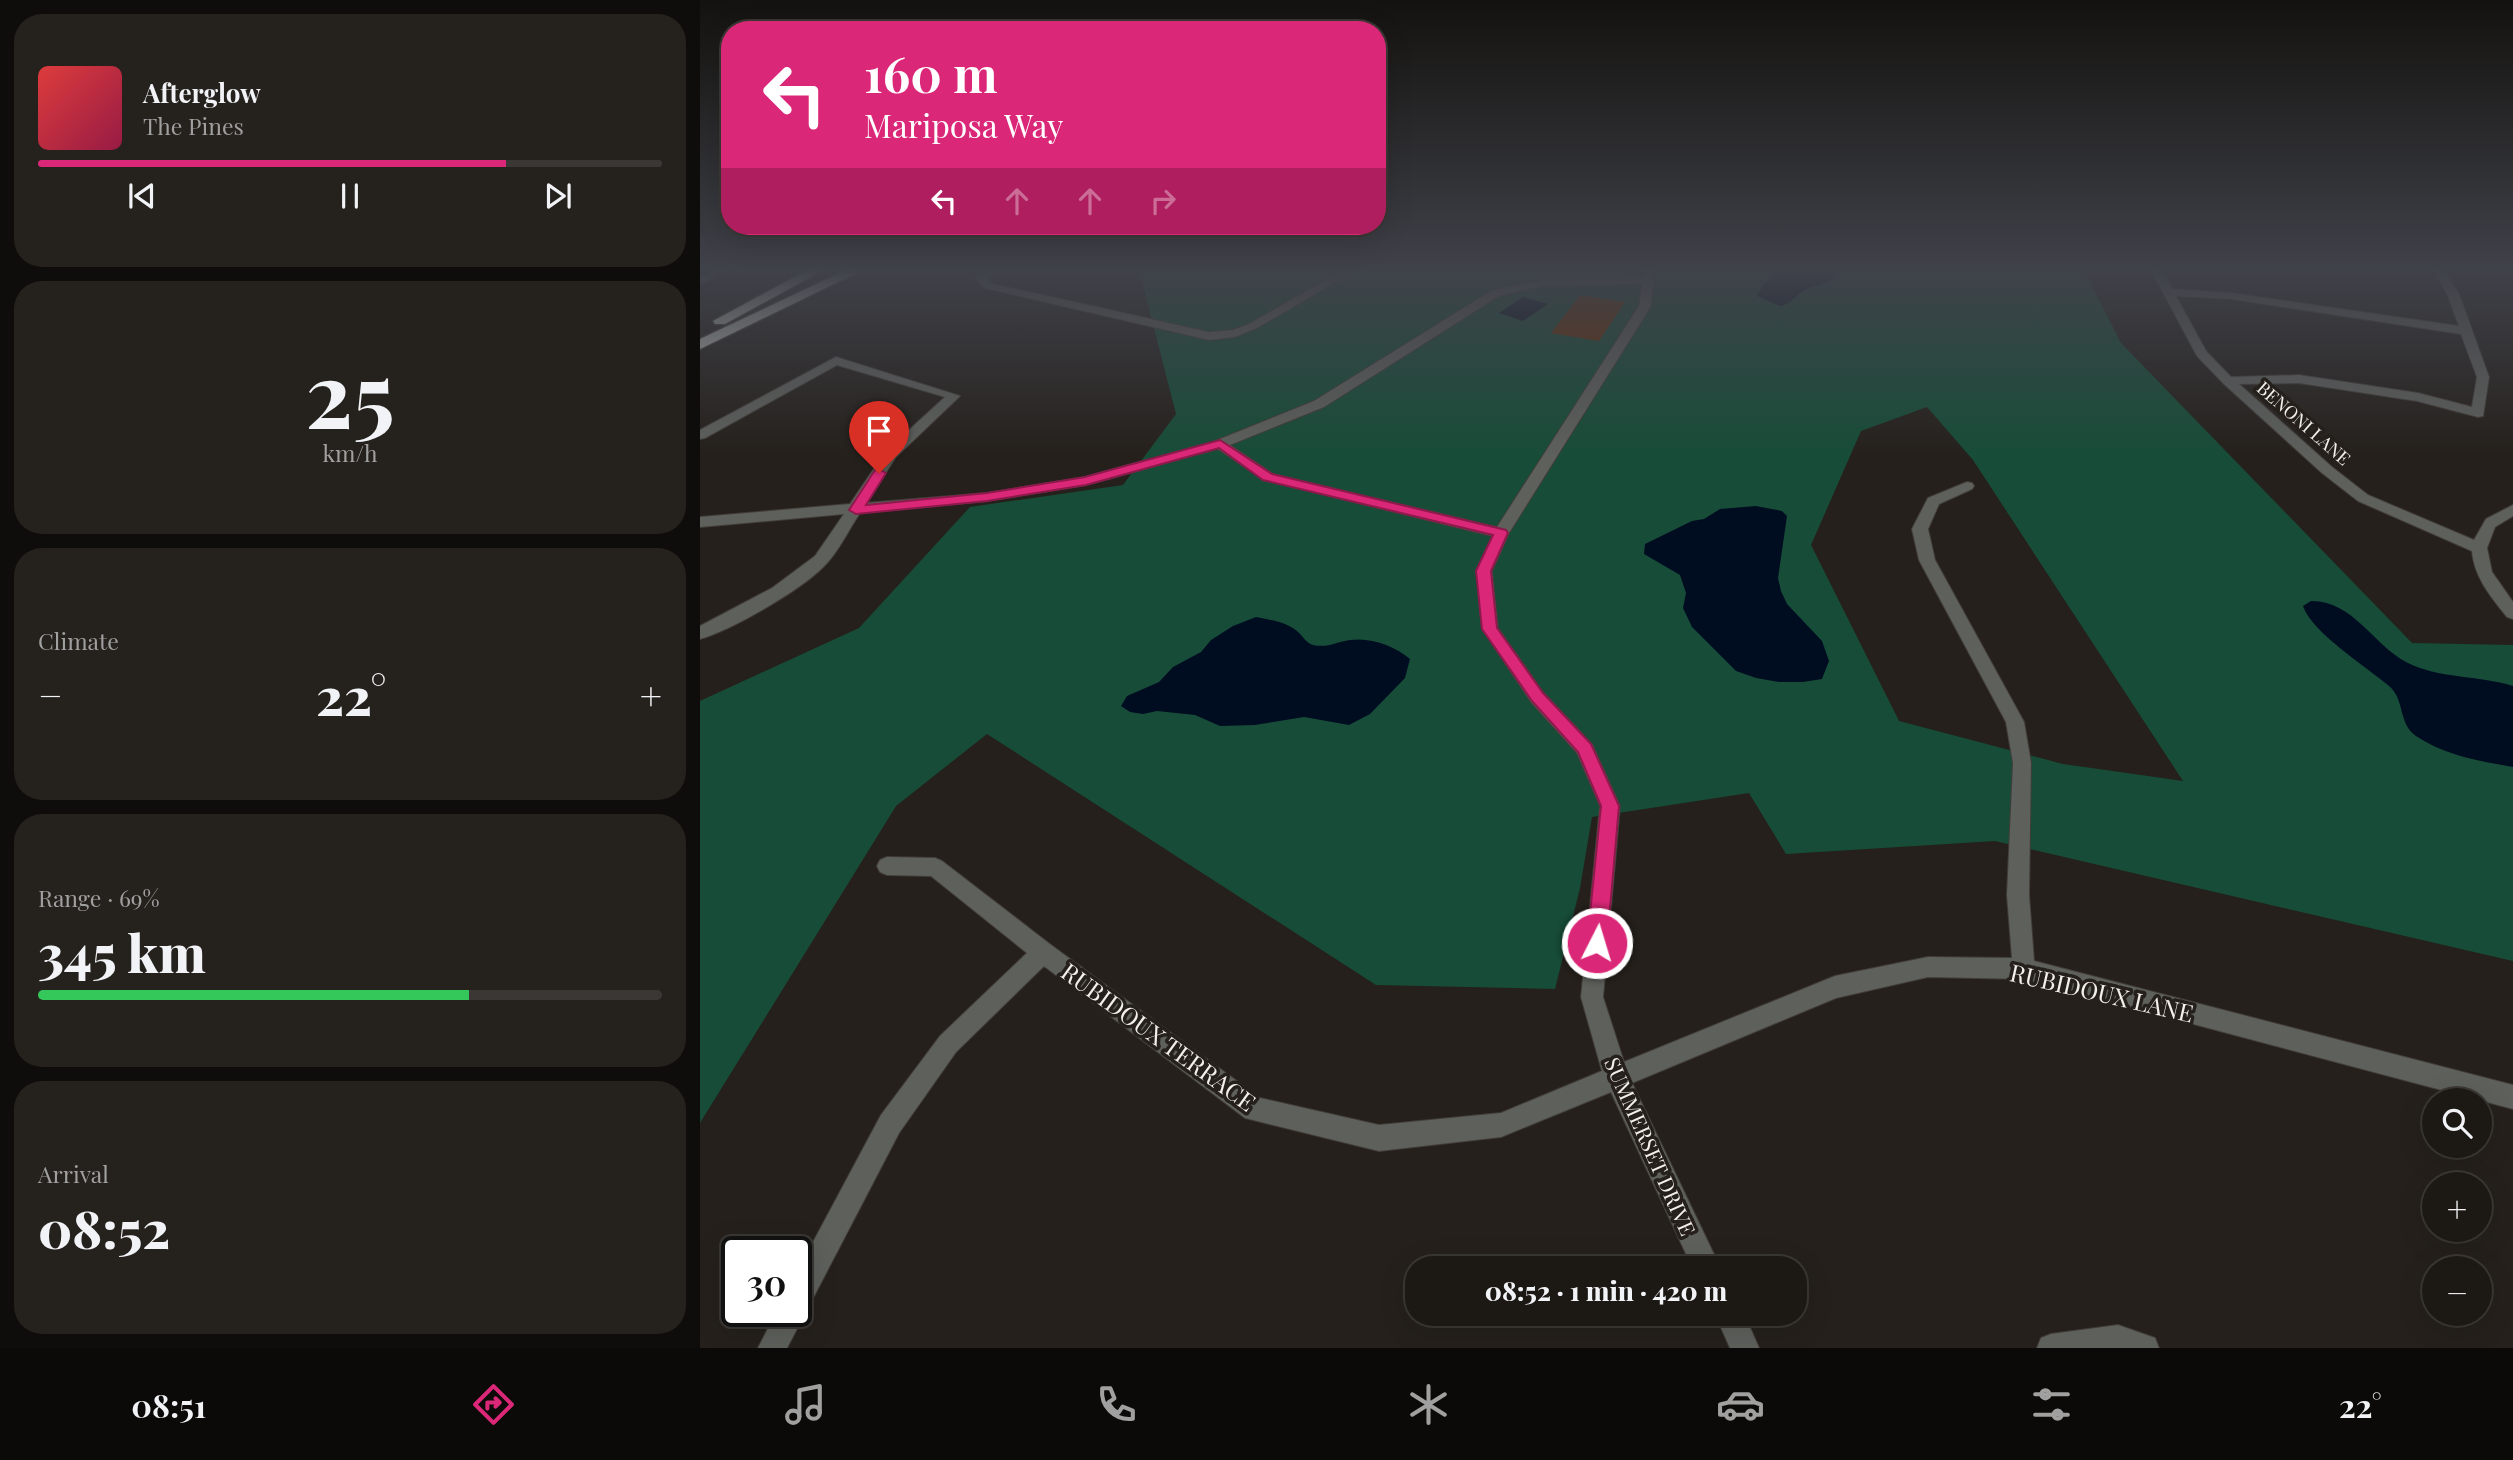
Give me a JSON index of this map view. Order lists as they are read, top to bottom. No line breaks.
{"streets":{"street":["BENONI LANE","RUBIDOUX LANE","RUBIDOUX TERRACE","SUMMERSET DRIVE"]},"crossings":[["RUBIDOUX LANE","RUBIDOUX TERRACE"],["RUBIDOUX LANE","SUMMERSET DRIVE"],["RUBIDOUX TERRACE","SUMMERSET DRIVE"]],"page":{"turn":["160 m","Mariposa Way"],"song":["Afterglow","The Pines"],"tile":[["25","km/h"],"Climate",["Range · 69%","345 km"],["Arrival","08:52"]],"heat":["−","22°","+"],"map_buttons":["+","−"],"limit":"30","trip":"08:52 · 1 min · 420 m","tabs":["08:51","22°"]}}
